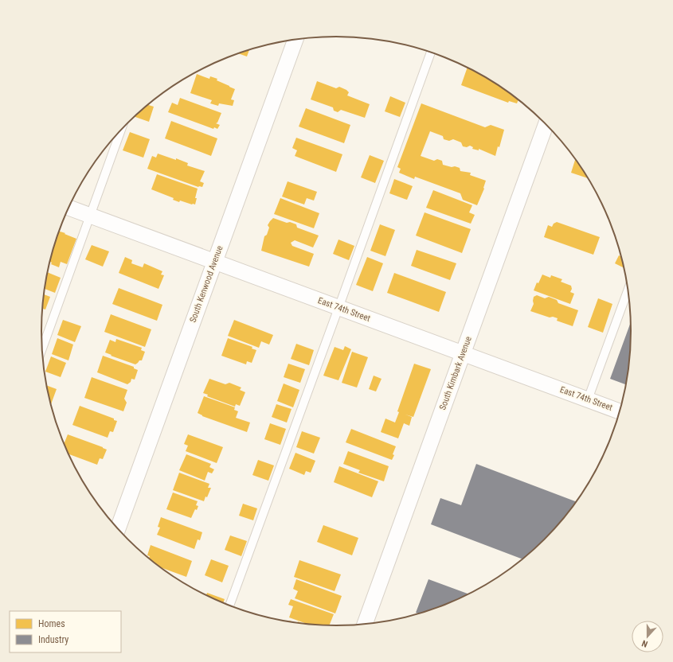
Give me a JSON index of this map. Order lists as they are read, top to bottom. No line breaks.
{"streets":{"street":["South Kenwood Avenue","East 74th Street","South Kimbark Avenue"]},"crossings":[["South Kenwood Avenue","East 74th Street"],["East 74th Street","South Kimbark Avenue"]],"legend":["Homes","Industry"],"north":"bottom"}
